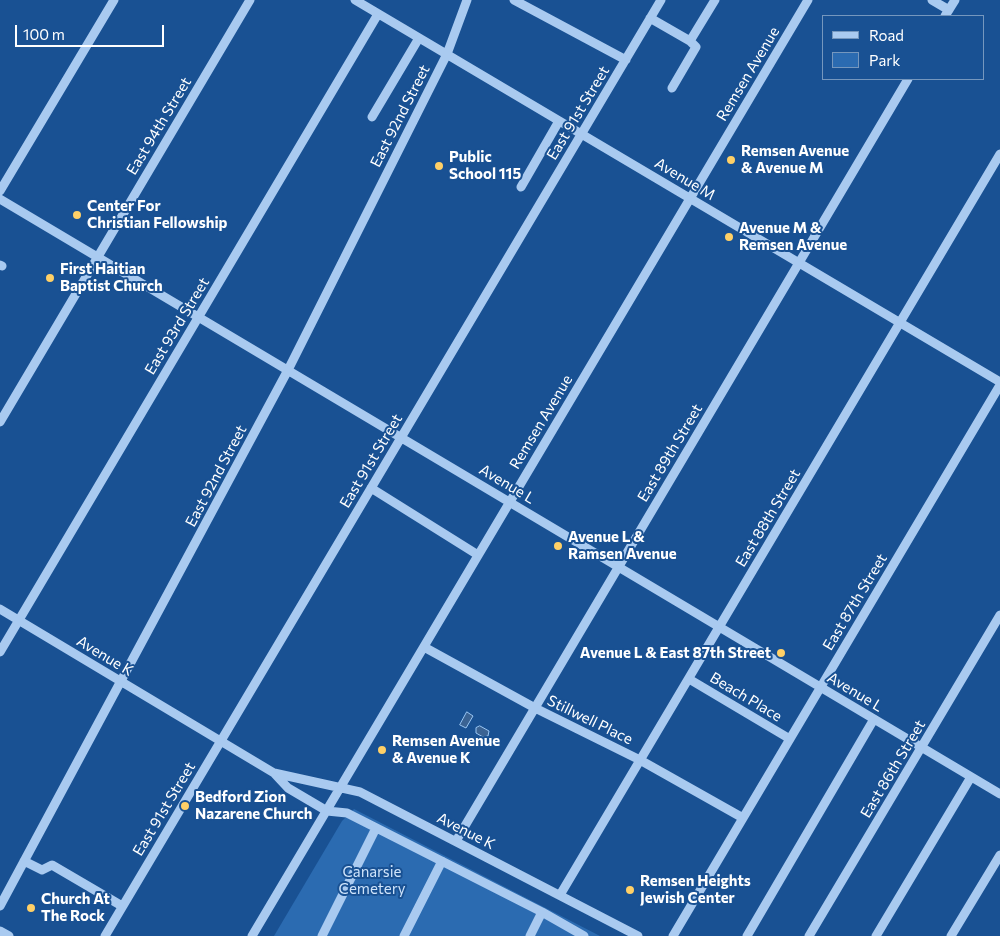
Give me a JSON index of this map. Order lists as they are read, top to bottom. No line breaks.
{"streets":{"street":["Remsen Avenue","East 91st Street","East 92nd Street","East 94th Street","Avenue M","East 93rd Street","East 89th Street","Avenue L","East 88th Street","East 87th Street","Avenue K","Beach Place","Stillwell Place","East 86th Street"]},"crossings":[["Remsen Avenue","Avenue M"],["Remsen Avenue","Avenue L"],["Remsen Avenue","Avenue K"],["Remsen Avenue","Stillwell Place"],["East 91st Street","Avenue M"],["East 91st Street","Avenue L"],["East 91st Street","Avenue K"],["East 92nd Street","Avenue M"],["East 92nd Street","Avenue L"],["East 92nd Street","Avenue K"],["East 94th Street","Avenue L"],["Avenue M","East 93rd Street"],["Avenue M","East 89th Street"],["Avenue M","East 88th Street"],["Avenue M","East 87th Street"],["East 93rd Street","Avenue L"],["East 93rd Street","Avenue K"],["East 89th Street","Avenue L"],["East 89th Street","Avenue K"],["East 89th Street","Stillwell Place"],["Avenue L","East 88th Street"],["Avenue L","East 87th Street"],["Avenue L","East 86th Street"],["East 88th Street","Avenue K"],["East 88th Street","Beach Place"],["East 88th Street","Stillwell Place"],["East 87th Street","Beach Place"],["East 87th Street","Stillwell Place"]],"parks":["Canarsie Cemetery"],"places":["Remsen Avenue & Avenue M","Public School 115","Center For Christian Fellowship","Avenue M & Remsen Avenue","First Haitian Baptist Church","Avenue L & Ramsen Avenue","Avenue L & East 87th Street","Remsen Avenue & Avenue K","Bedford Zion Nazarene Church","Remsen Heights Jewish Center","Church At The Rock"],"legend":["Road","Park"],"scale_bar":"100 m"}
